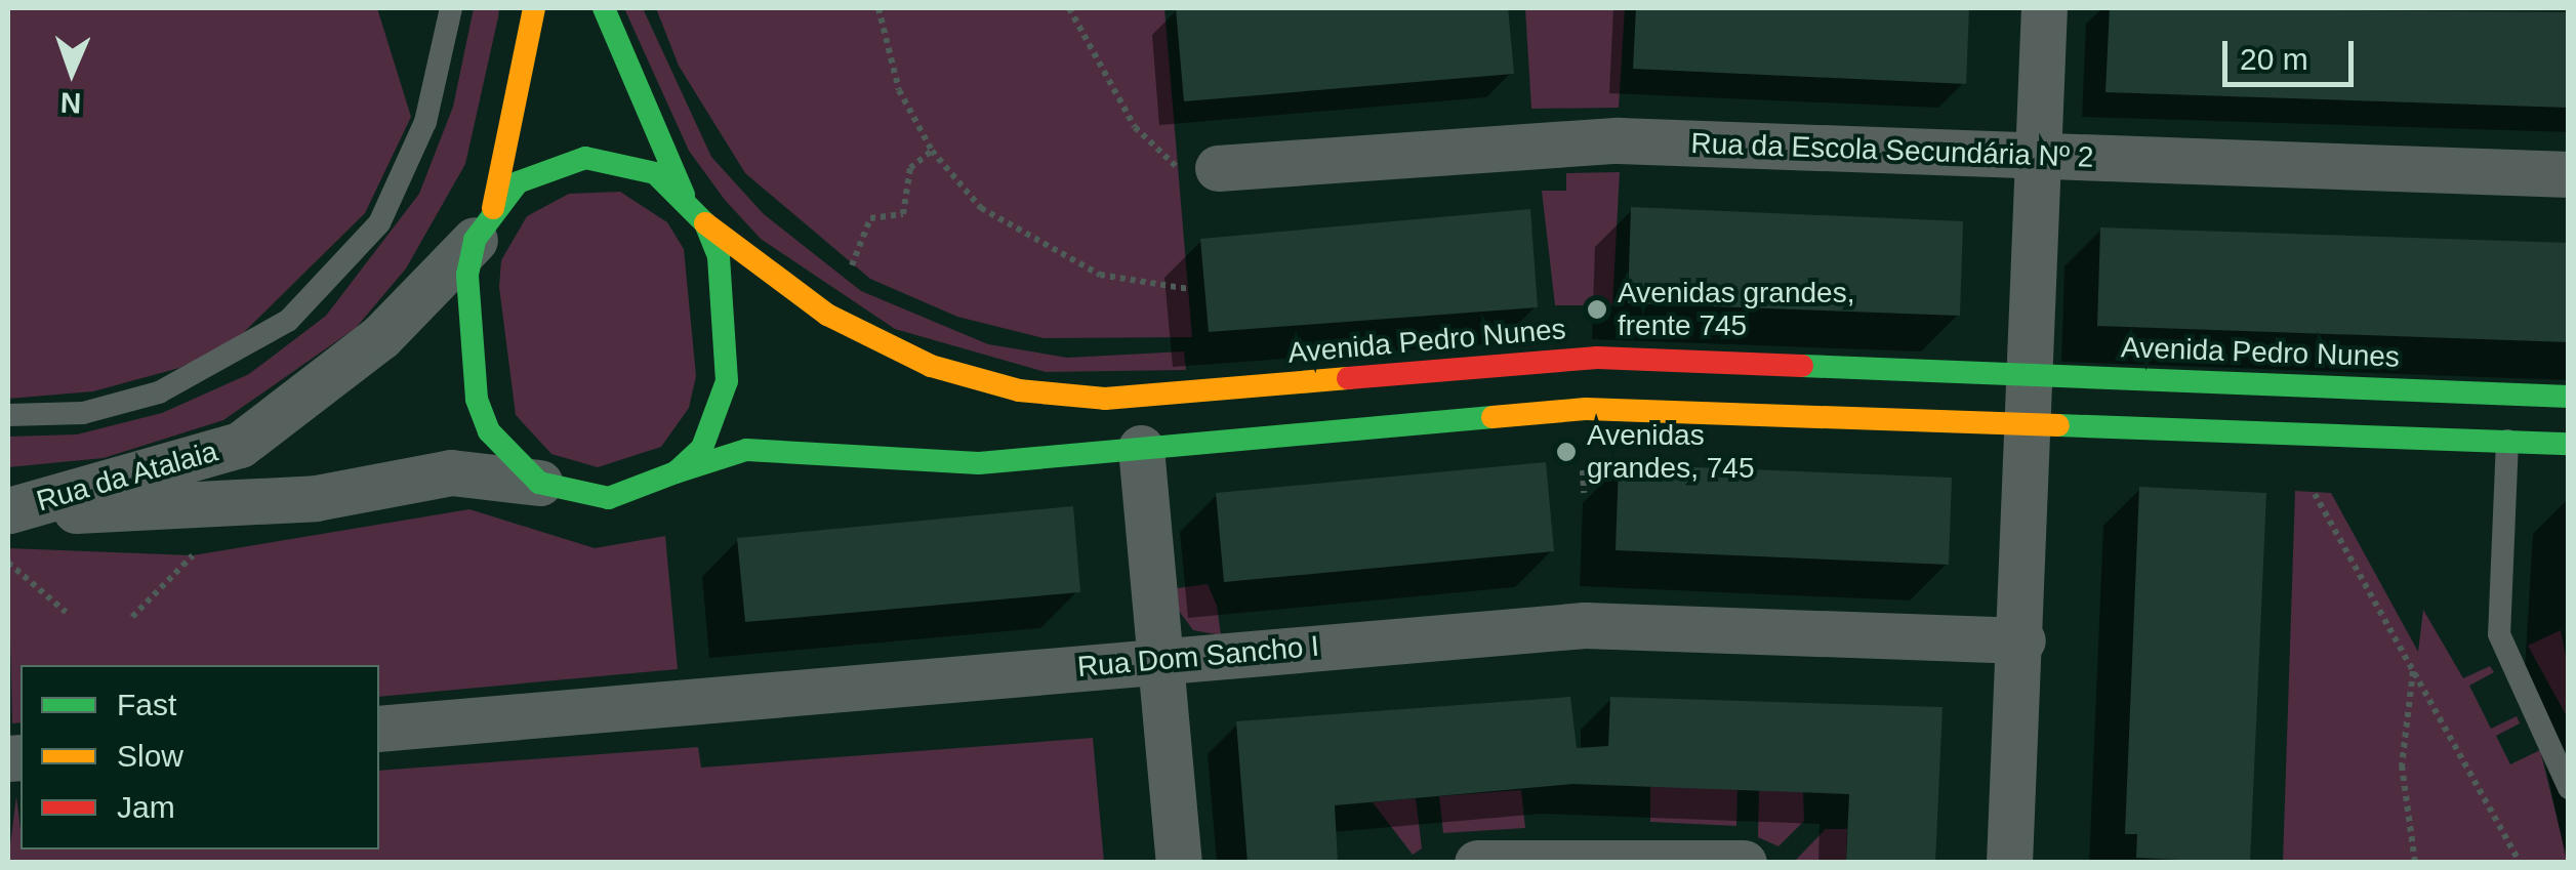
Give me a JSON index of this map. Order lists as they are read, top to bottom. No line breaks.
{"streets":{"street":["Rua da Escola Secundária Nº 2","Avenida Pedro Nunes","Rua da Atalaia","Rua Dom Sancho I"]},"crossings":[["Avenida Pedro Nunes","Rua da Atalaia"]],"places":["Avenidas grandes, frente 745","Avenidas grandes, 745"],"legend":["Fast","Slow","Jam"],"scale_bar":"20 m","north":"bottom"}
